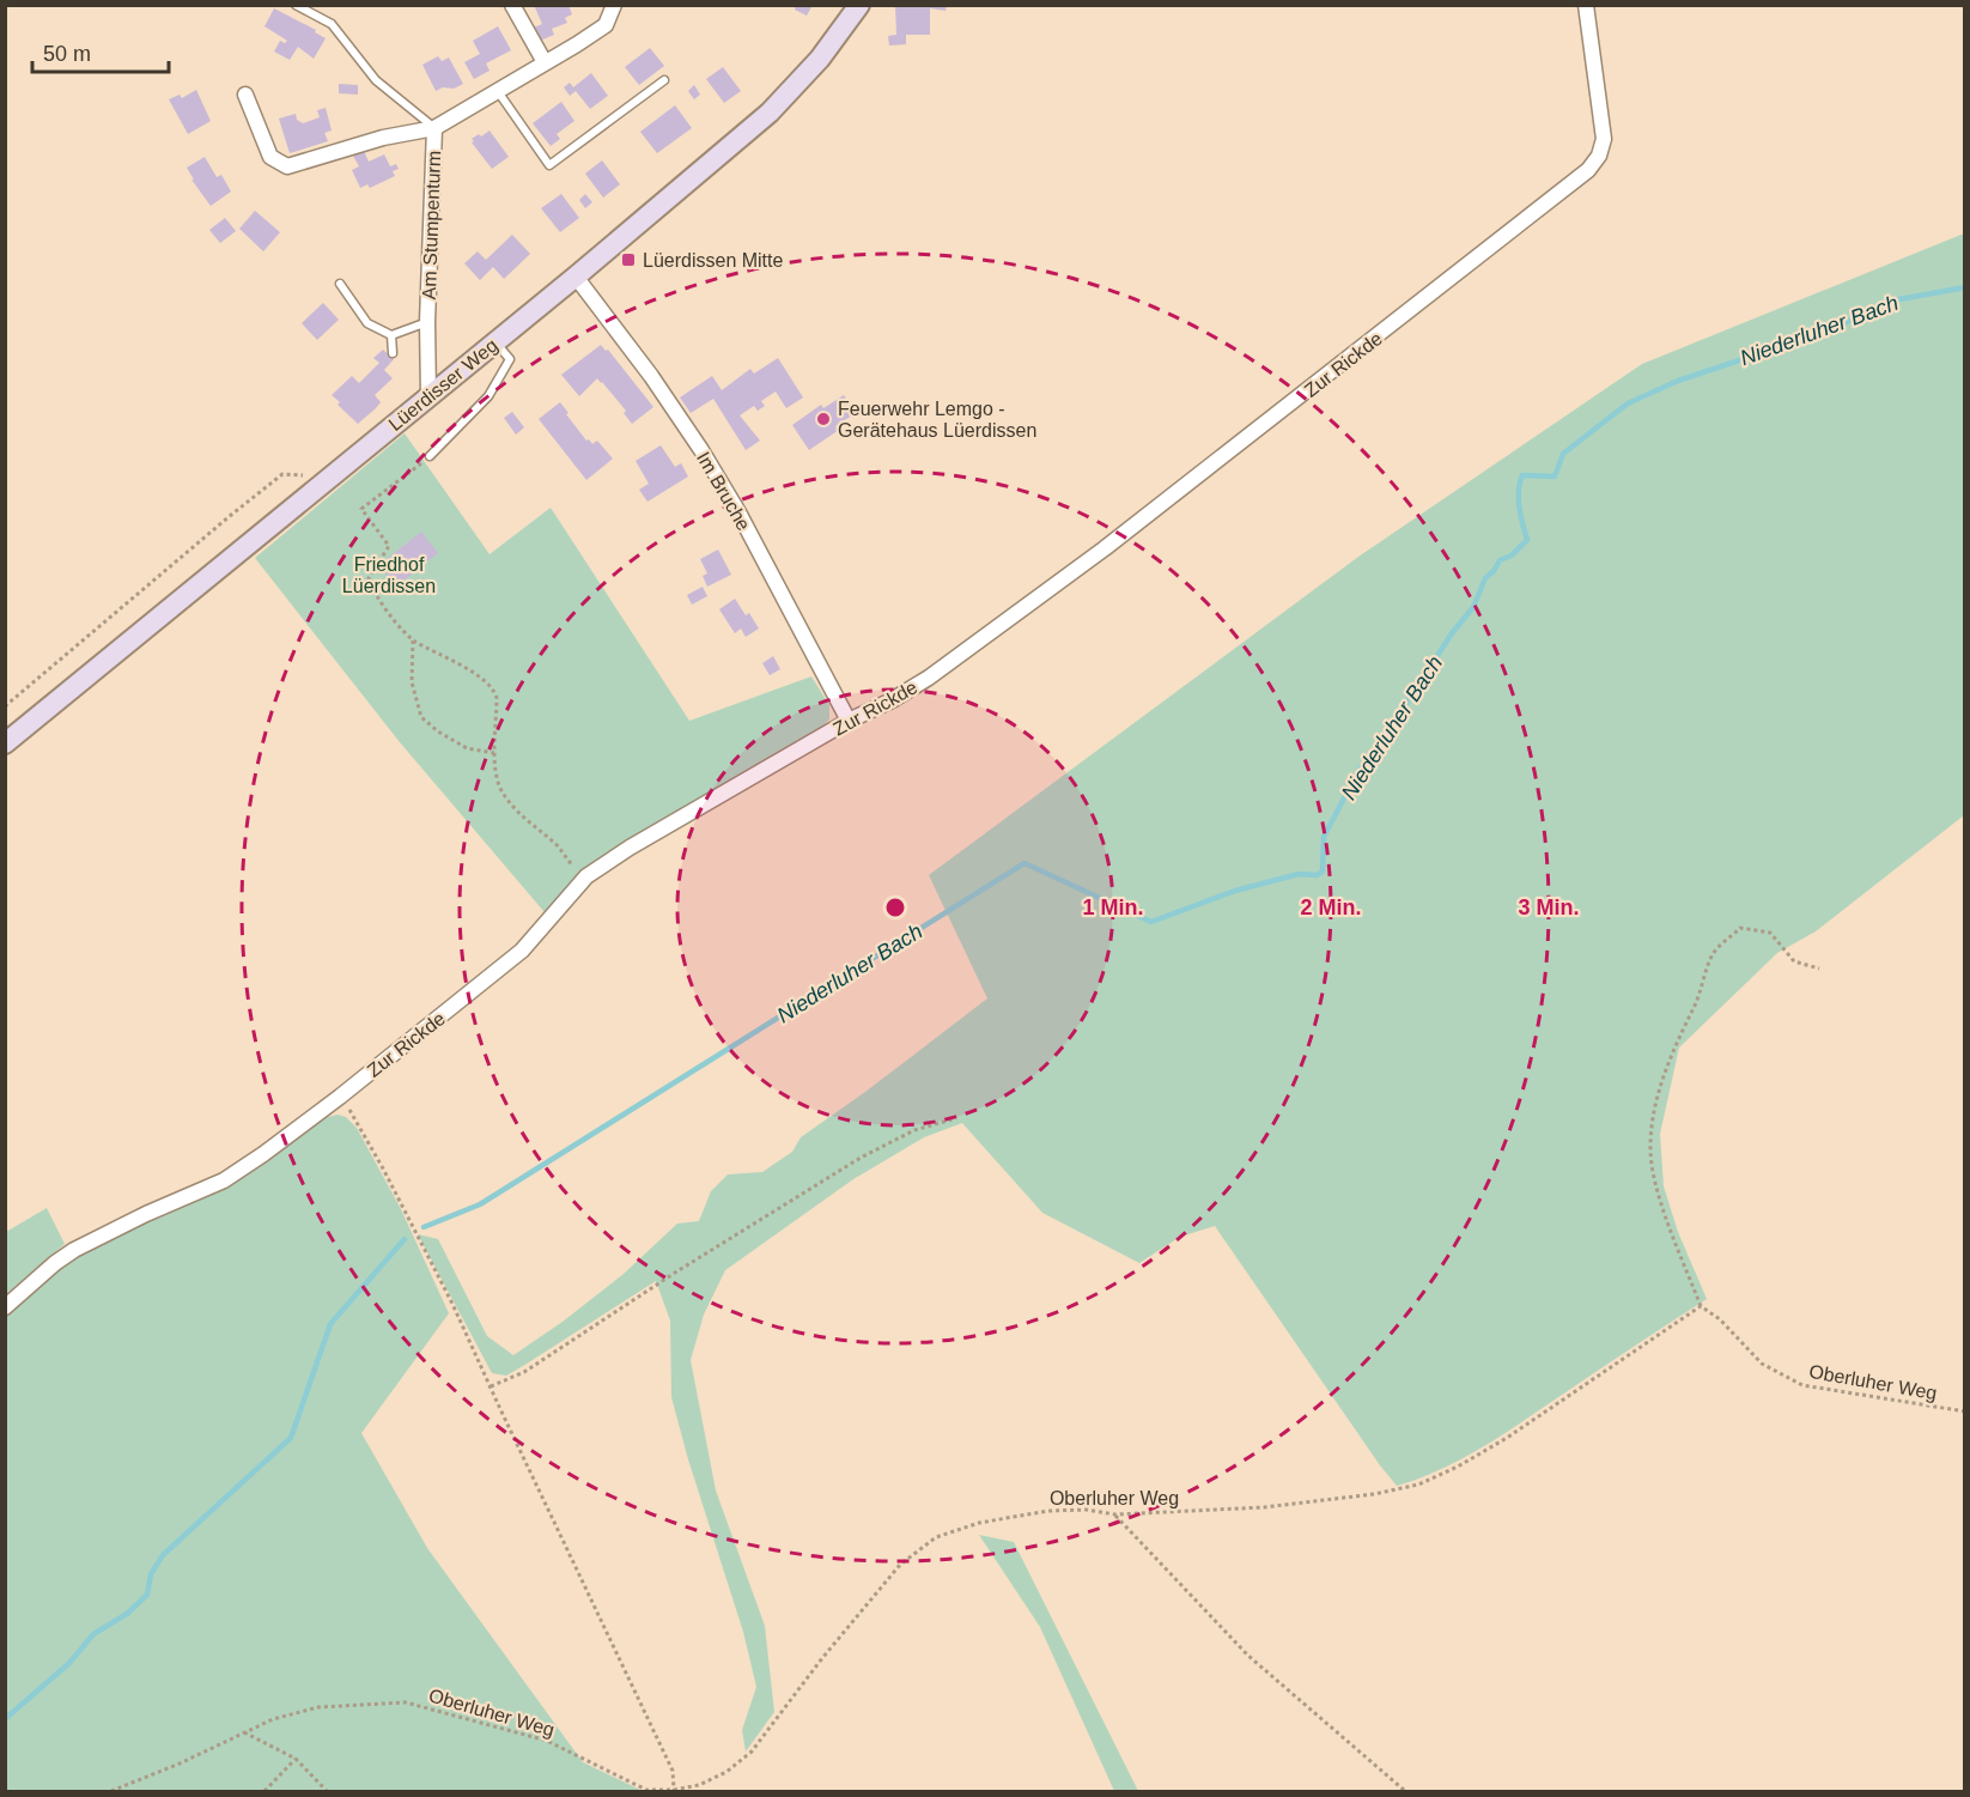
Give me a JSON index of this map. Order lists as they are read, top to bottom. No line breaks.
{"streets":{"main road":["Lüerdisser Weg"],"street":["Am Stumpenturm","Zur Rickde","Im Bruche"],"path":["Oberluher Weg"]},"crossings":[["Am Stumpenturm","Lüerdisser Weg"],["Zur Rickde","Im Bruche"],["Lüerdisser Weg","Im Bruche"]],"water":["Niederluher Bach"],"parks":["Friedhof Lüerdissen"],"places":{"transit":["Lüerdissen Mitte"],"other":["Feuerwehr Lemgo - Gerätehaus Lüerdissen"]},"scale_bar":"50 m","rings":["1 Min.","2 Min.","3 Min."]}
